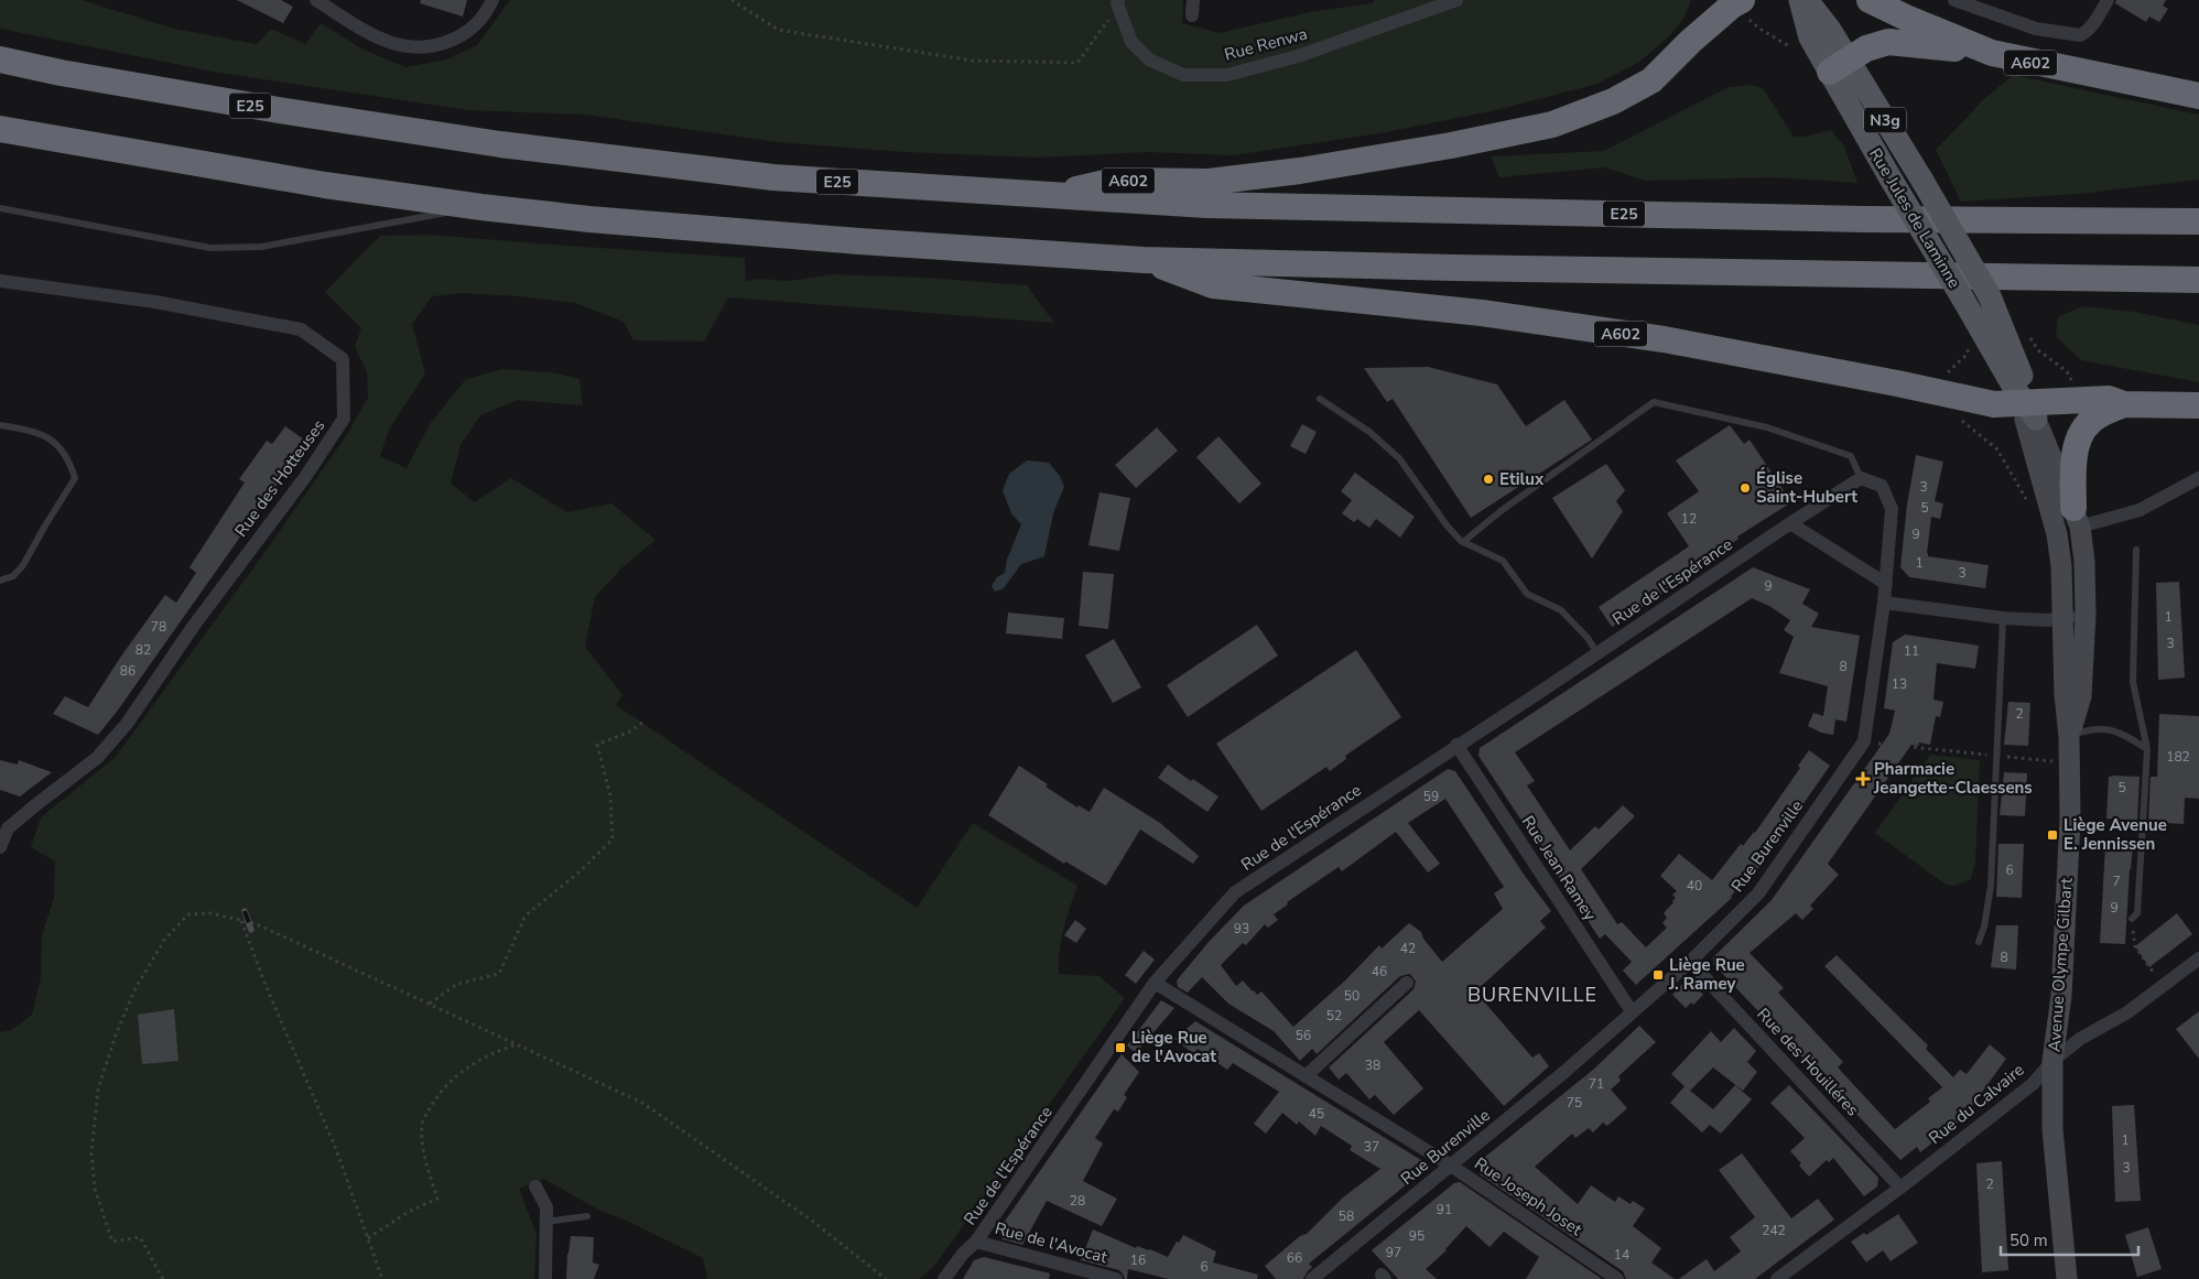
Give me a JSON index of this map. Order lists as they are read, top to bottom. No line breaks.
{"streets":{"highway":["A602","E25"],"main road":["N3g","Rue Jules de Laminne"],"street":["Rue Renwa","Rue des Hotteuses","Rue de l'Espérance","Rue Burenville","Rue Jean Ramey","Avenue Olympe Gilbart","Rue des Houilléres","Rue du Calvaire","Rue Joseph Joset","Rue de l'Avocat"]},"crossings":[["A602","E25"],["A602","Rue Jules de Laminne"],["A602","Avenue Olympe Gilbart"],["Rue Jules de Laminne","Avenue Olympe Gilbart"],["Rue de l'Espérance","Rue Burenville"],["Rue de l'Espérance","Rue Jean Ramey"],["Rue de l'Espérance","Rue Joseph Joset"],["Rue de l'Espérance","Rue de l'Avocat"],["Rue Burenville","Rue Jean Ramey"],["Rue Burenville","Rue des Houilléres"],["Rue Burenville","Rue Joseph Joset"],["Avenue Olympe Gilbart","Rue du Calvaire"],["Rue des Houilléres","Rue du Calvaire"]],"districts":["BURENVILLE"],"places":{"other":["Etilux","Église Saint-Hubert"],"health":["Pharmacie Jeangette-Claessens"],"transit":["Liège Avenue E. Jennissen","Liège Rue J. Ramey","Liège Rue de l'Avocat"]},"house_numbers":["3","5","12","9","1","3","9","1","78","3","82","11","8","86","13","2","182","5","59","6","7","40","9","93","42","8","46","50","52","56","38","71","75","45","1","37","3","2","28","91","58","242","95","97","14","66","16","6"],"scale_bar":"50 m"}
